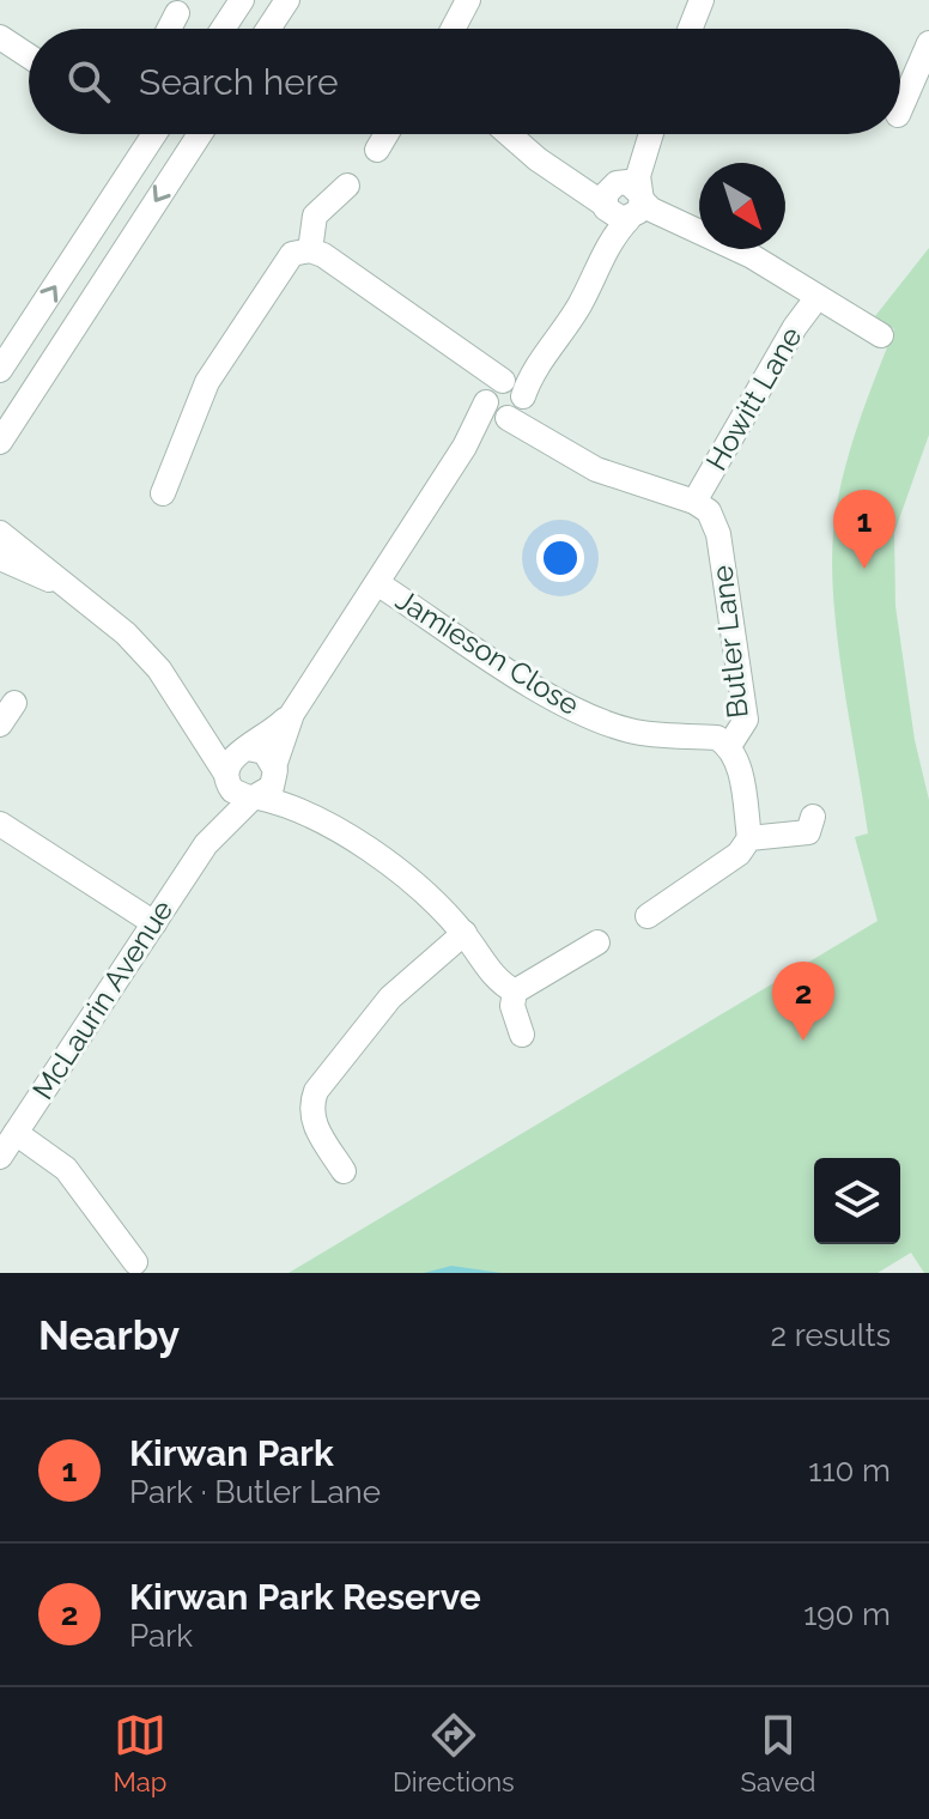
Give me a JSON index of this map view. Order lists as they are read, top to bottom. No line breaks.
{"streets":{"street":["Howitt Lane","Butler Lane","Jamieson Close","McLaurin Avenue"]},"crossings":[["Howitt Lane","Butler Lane"],["Butler Lane","Jamieson Close"]],"north":"bottom right","page":{"search":"Search here","pins":["1","2"],"heading":["Nearby","2 results"],"list":[{"mark":"1","name":"Kirwan Park","note":"Park · Butler Lane","value":"110 m"},{"mark":"2","name":"Kirwan Park Reserve","note":"Park","value":"190 m"}],"nav":["Map","Directions","Saved"]}}
